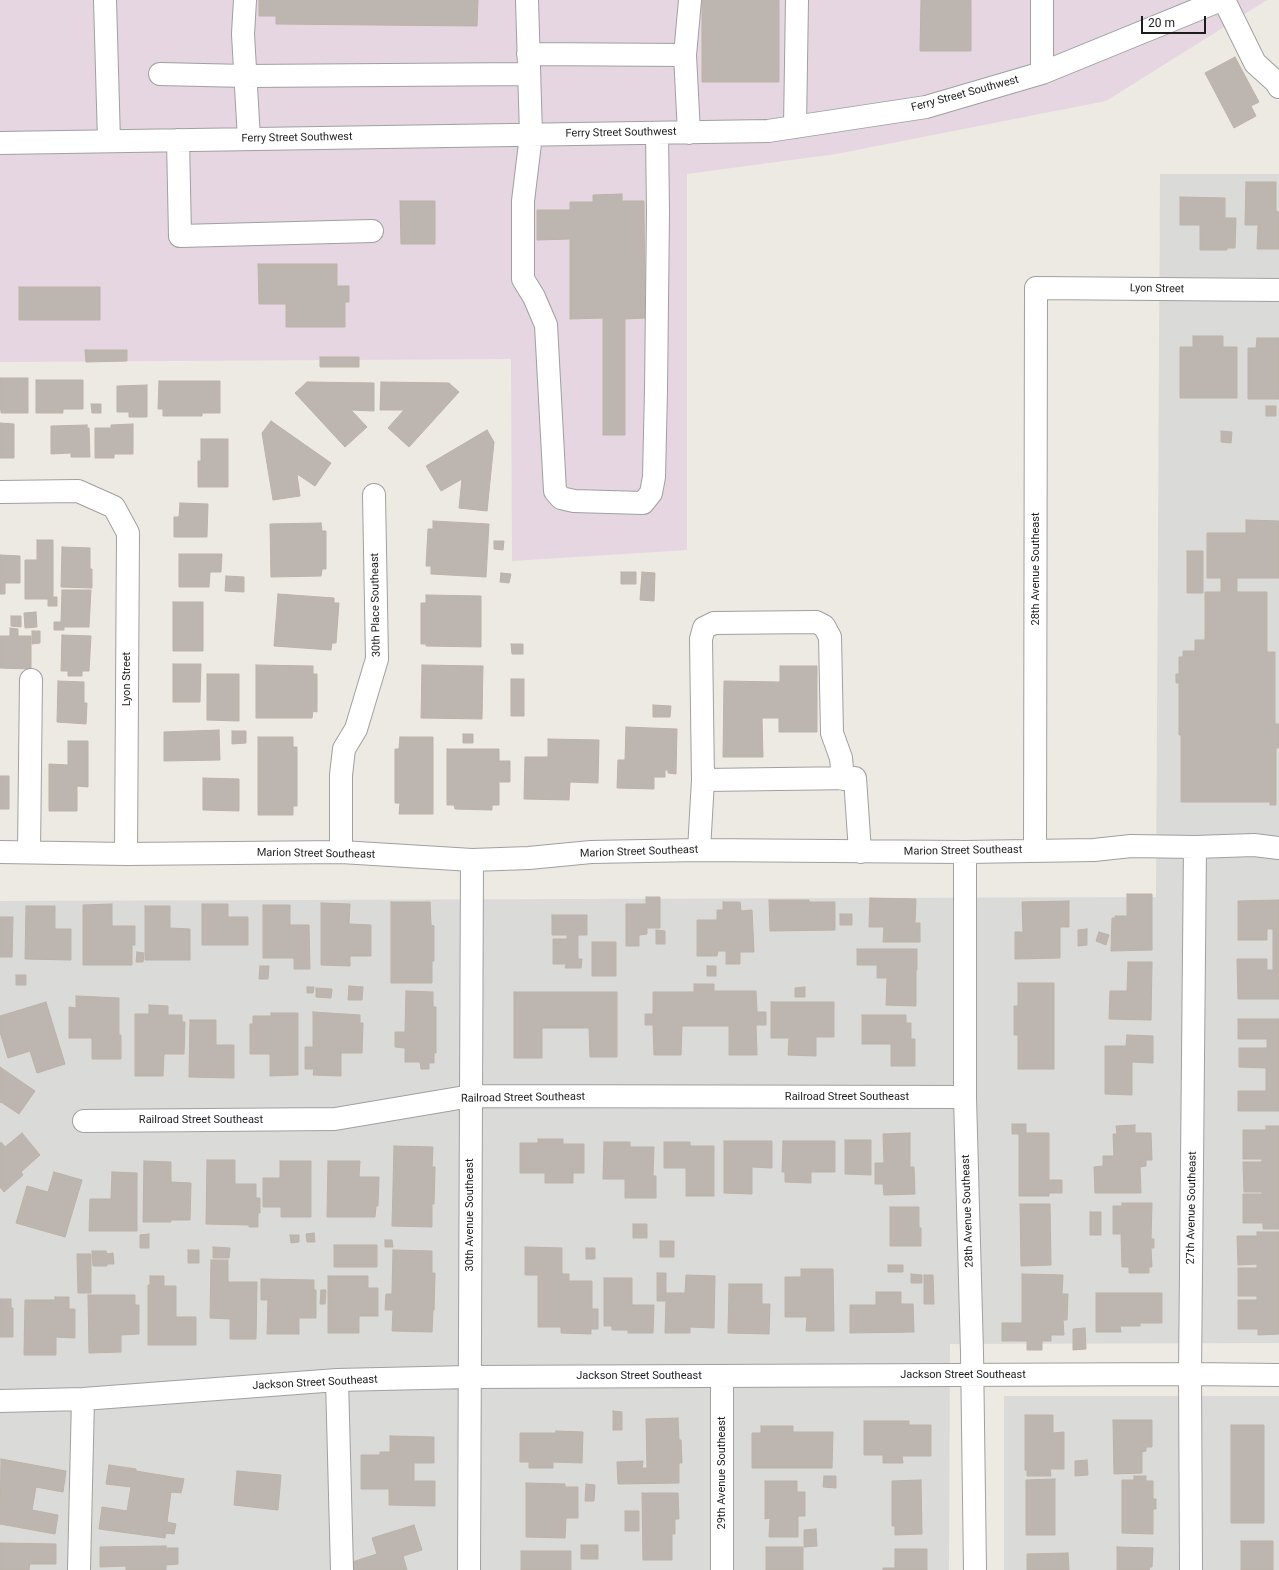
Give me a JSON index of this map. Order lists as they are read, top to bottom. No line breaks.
{"streets":{"street":["Ferry Street Southwest","Lyon Street","28th Avenue Southeast","30th Place Southeast","Marion Street Southeast","Railroad Street Southeast","27th Avenue Southeast","30th Avenue Southeast","Jackson Street Southeast","29th Avenue Southeast"]},"crossings":[["Lyon Street","28th Avenue Southeast"],["Lyon Street","Marion Street Southeast"],["28th Avenue Southeast","Marion Street Southeast"],["28th Avenue Southeast","Railroad Street Southeast"],["28th Avenue Southeast","Jackson Street Southeast"],["30th Place Southeast","Marion Street Southeast"],["Marion Street Southeast","27th Avenue Southeast"],["Marion Street Southeast","30th Avenue Southeast"],["Railroad Street Southeast","30th Avenue Southeast"],["27th Avenue Southeast","Jackson Street Southeast"],["30th Avenue Southeast","Jackson Street Southeast"],["Jackson Street Southeast","29th Avenue Southeast"]],"scale_bar":"20 m"}
